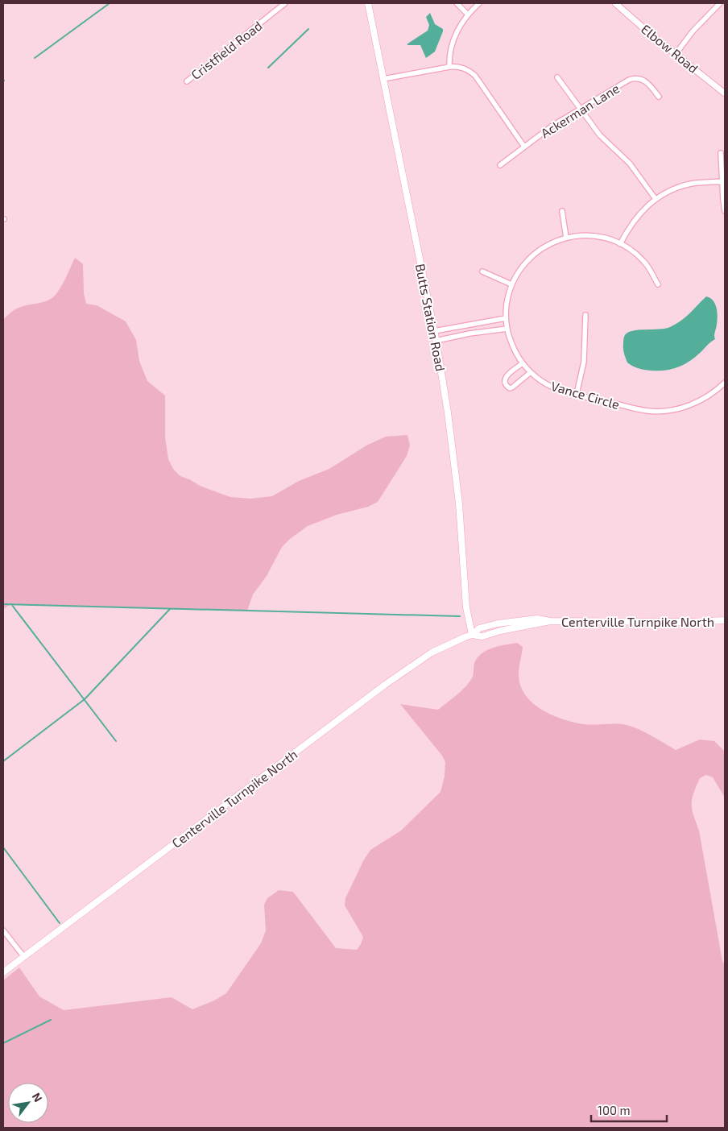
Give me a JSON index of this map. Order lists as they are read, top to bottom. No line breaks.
{"streets":{"main road":["Butts Station Road","Centerville Turnpike North"],"street":["Elbow Road","Cristfield Road","Ackerman Lane","Vance Circle"]},"crossings":[["Butts Station Road","Centerville Turnpike North"]],"scale_bar":"100 m","north":"top right"}
